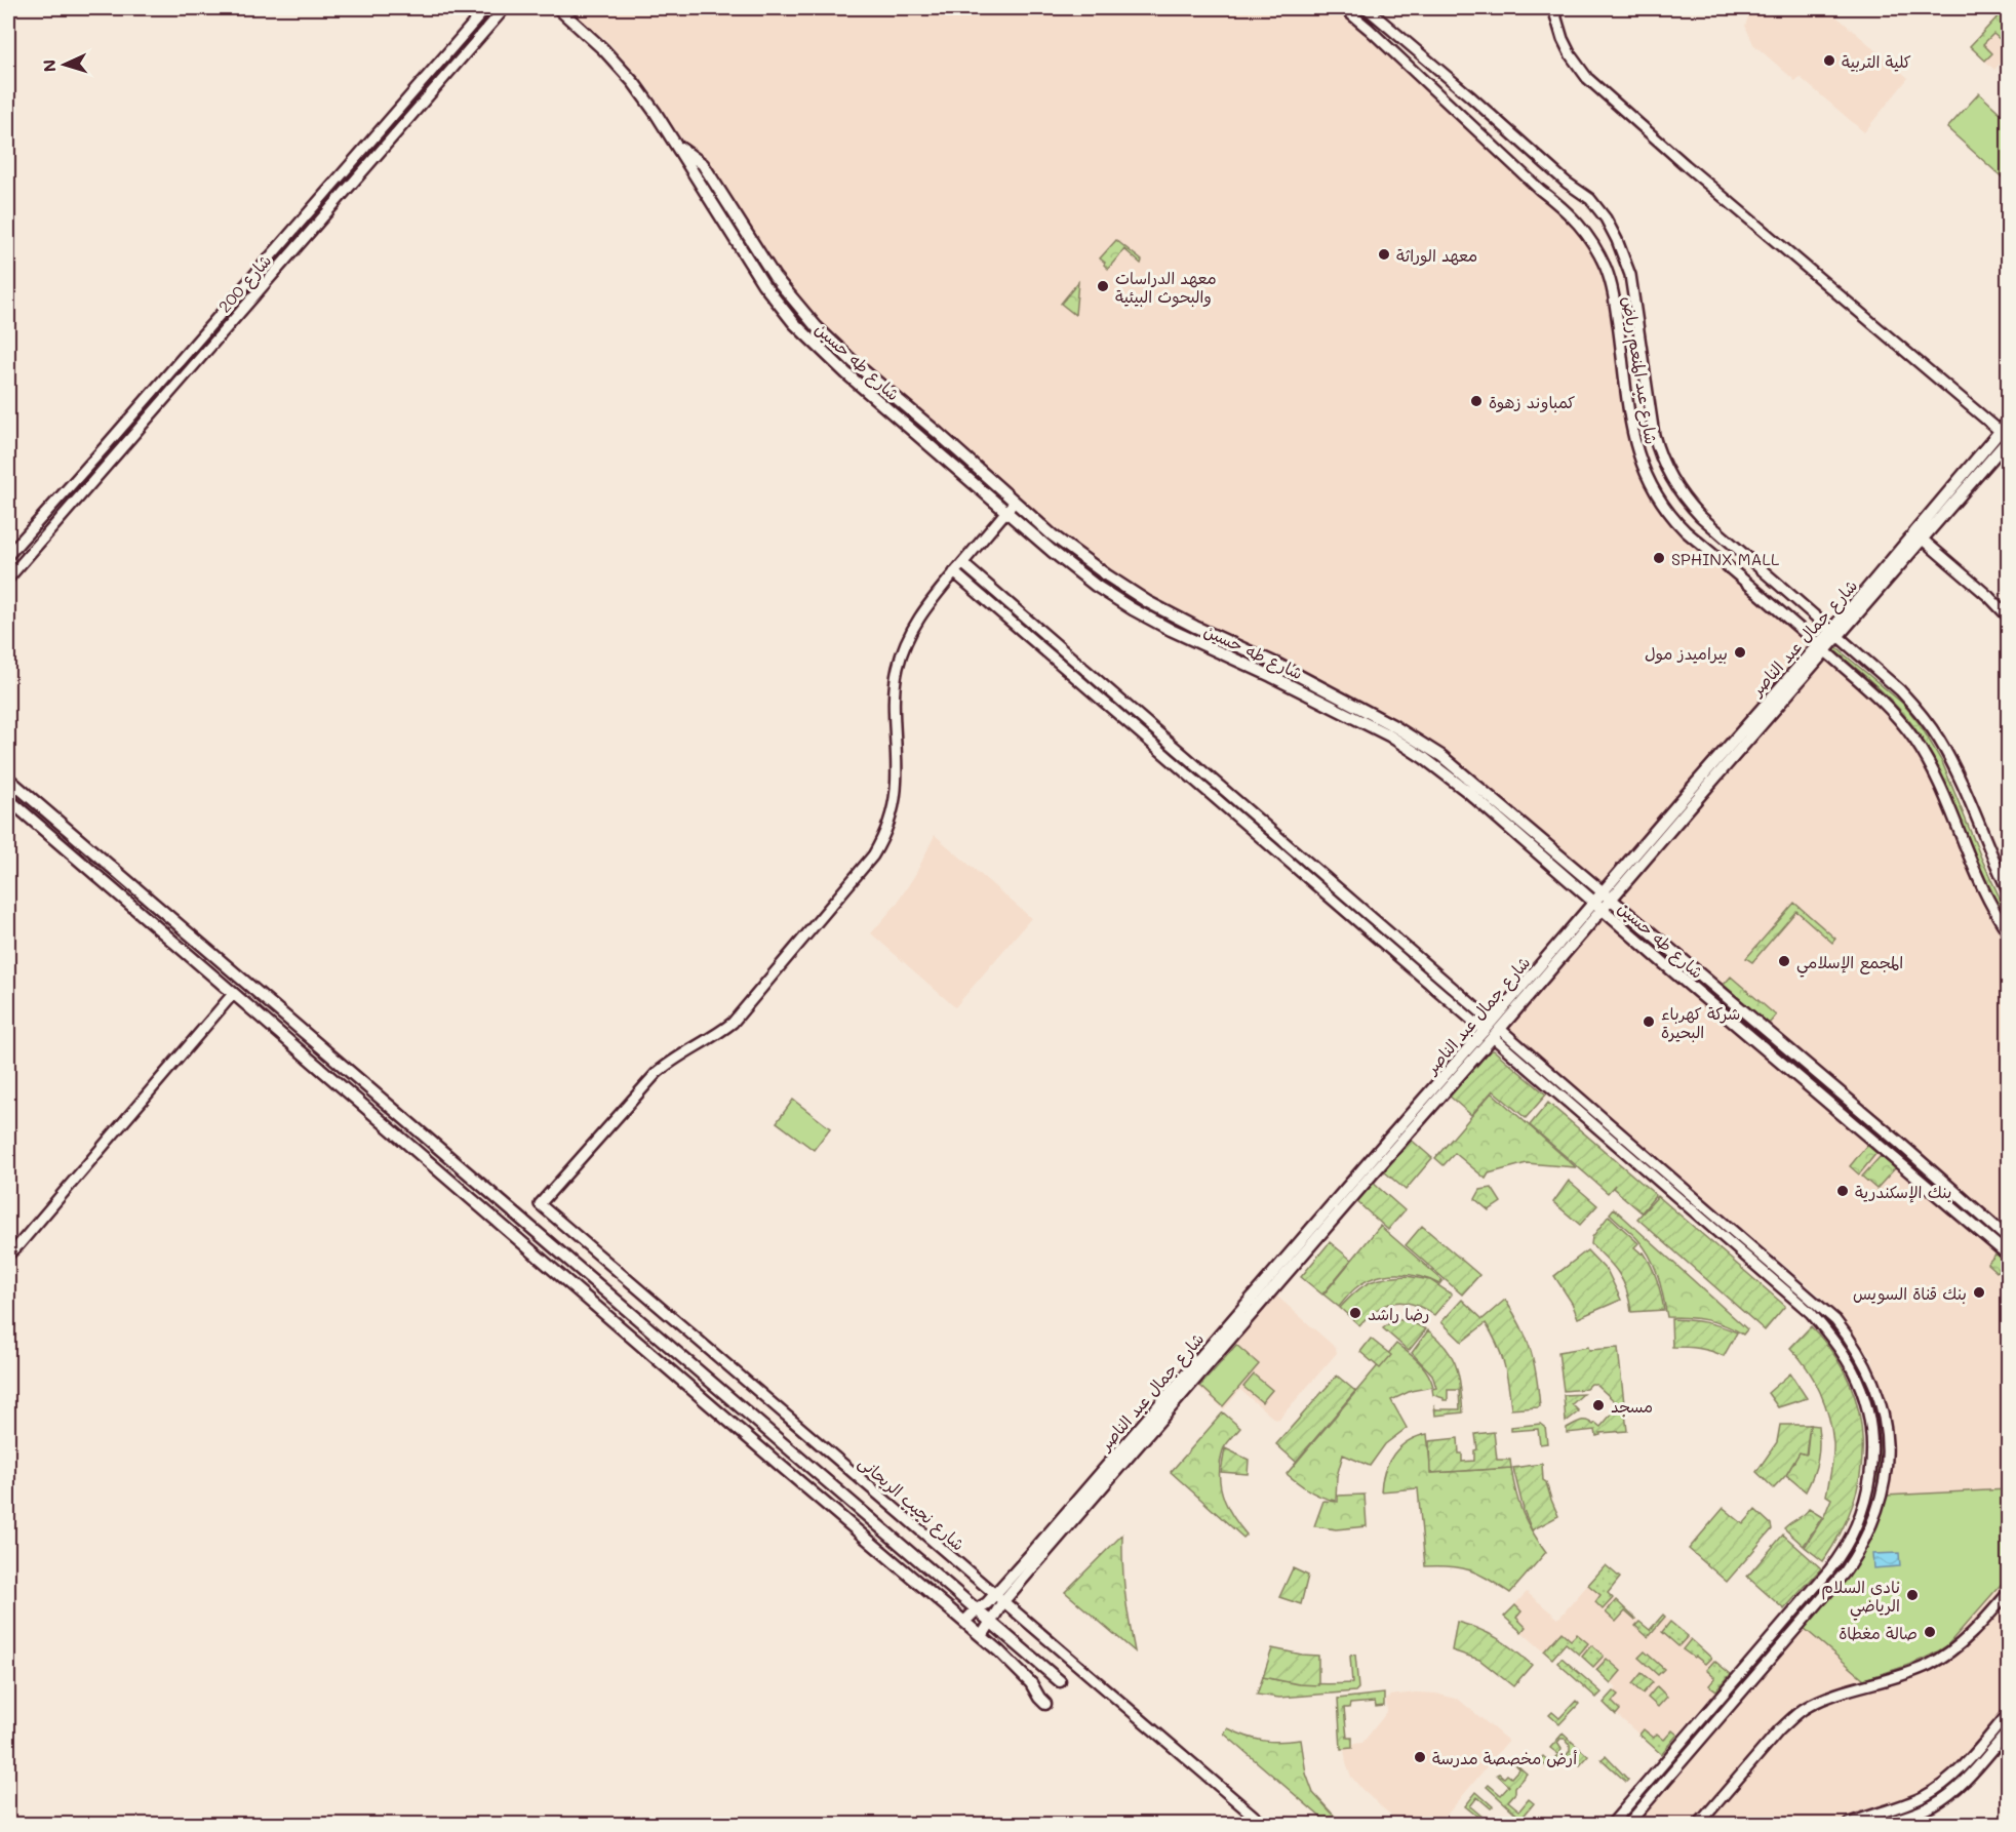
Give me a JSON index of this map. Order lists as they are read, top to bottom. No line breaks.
{"streets":{"main road":["شارع طه حسين","شارع جمال عبد الناصر"],"street":["شارع 200","شارع عبد المنعم رياض","شارع نجيب الريحانى"]},"crossings":[["شارع طه حسين","شارع جمال عبد الناصر"],["شارع عبد المنعم رياض","شارع جمال عبد الناصر"],["شارع جمال عبد الناصر","شارع نجيب الريحانى"]],"places":["كلية التربية","معهد الوراثة","معهد الدراسات والبحوث البيئية","كمباوند زهوة","SPHINX MALL","بيراميدز مول","المجمع الإسلامي","شركة كهرباء البحيرة","بنك الإسكندرية","بنك قناة السويس","رضا راشد","مسجد","نادي السلام الرياضي","صالة مغطاة","أرض مخصصة مدرسة"],"north":"left"}
